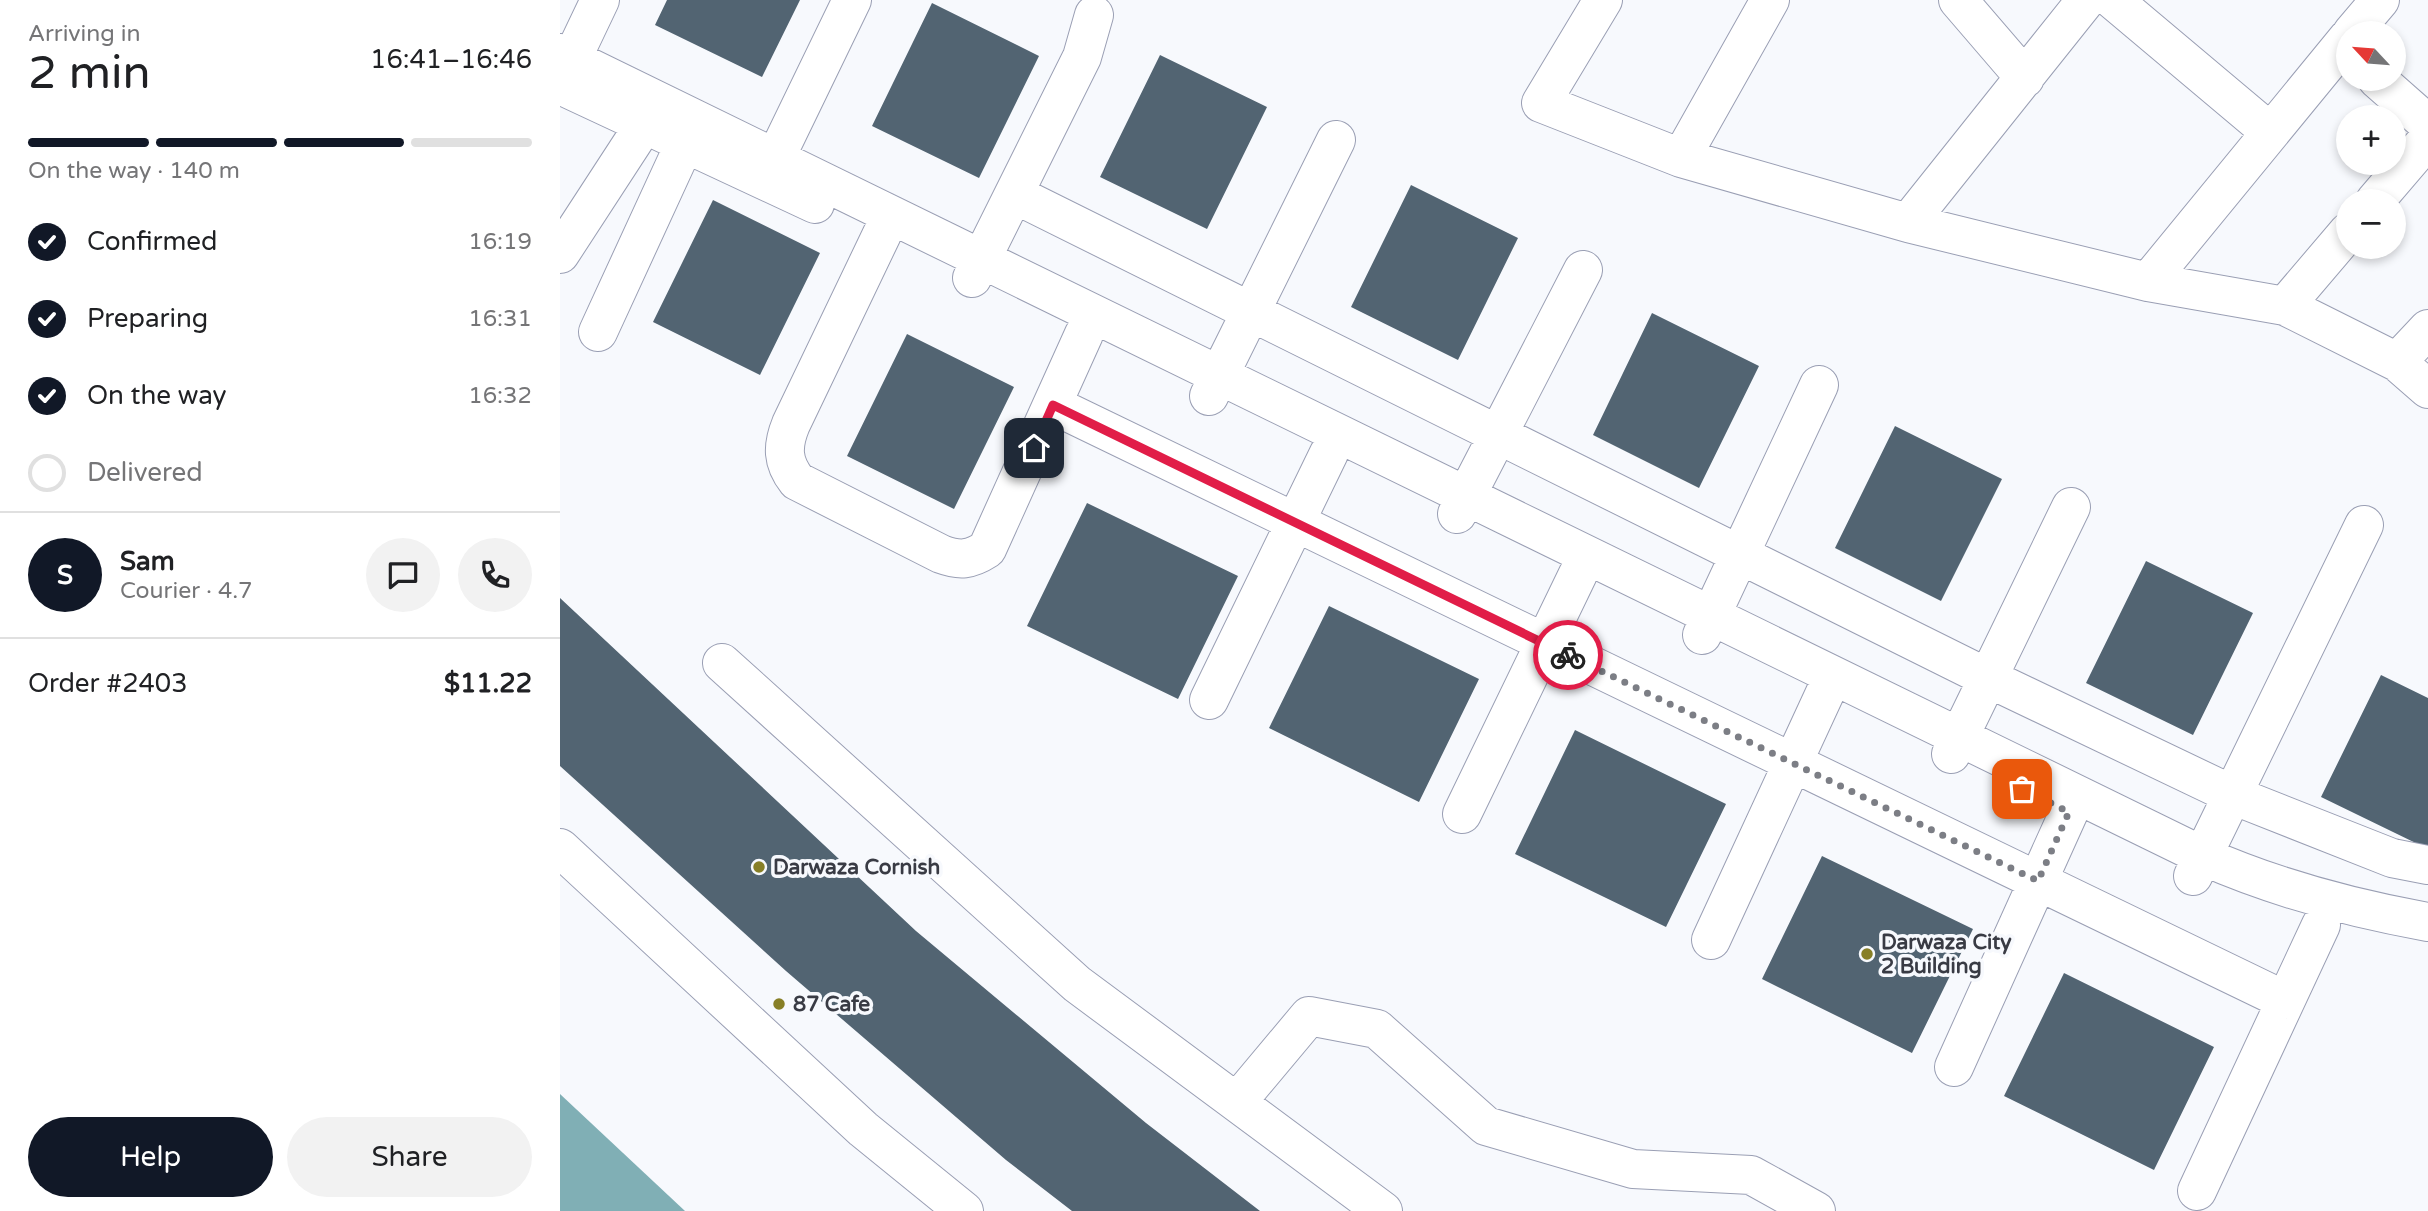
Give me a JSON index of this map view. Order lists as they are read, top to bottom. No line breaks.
{"places":["Darwaza Cornish","Darwaza City 2 Building","87 Cafe"],"north":"top left","page":{"heading":["2 min","Arriving in","16:41–16:46"],"panel":["Sam","Courier · 4.7","Order #2403","$11.22"],"map_buttons":["+","−"],"bar":"On the way · 140 m","list":[["Confirmed","16:19"],["Preparing","16:31"],["On the way","16:32"],"Delivered"],"round":"S","buttons":["Help","Share"]}}
